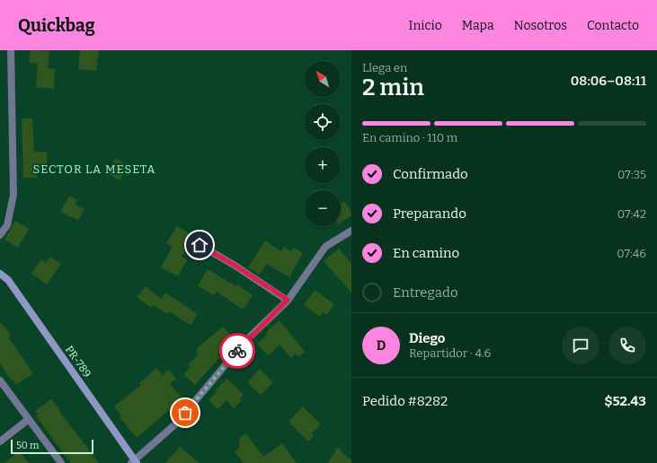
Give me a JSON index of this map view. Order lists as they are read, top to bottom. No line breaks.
{"streets":{"street":["PR-789"]},"districts":["SECTOR LA MESETA"],"scale_bar":"50 m","north":"top left","page":{"header":"Quickbag","nav":["Inicio","Mapa","Nosotros","Contacto"],"heading":["2 min","Llega en","08:06–08:11"],"panel":["Diego","Repartidor · 4.6","Pedido #8282","$52.43"],"map_buttons":["+","−"],"bar":"En camino · 110 m","list":[["Confirmado","07:35"],["Preparando","07:42"],["En camino","07:46"],"Entregado"],"round":"D","scale":"50 m"}}
